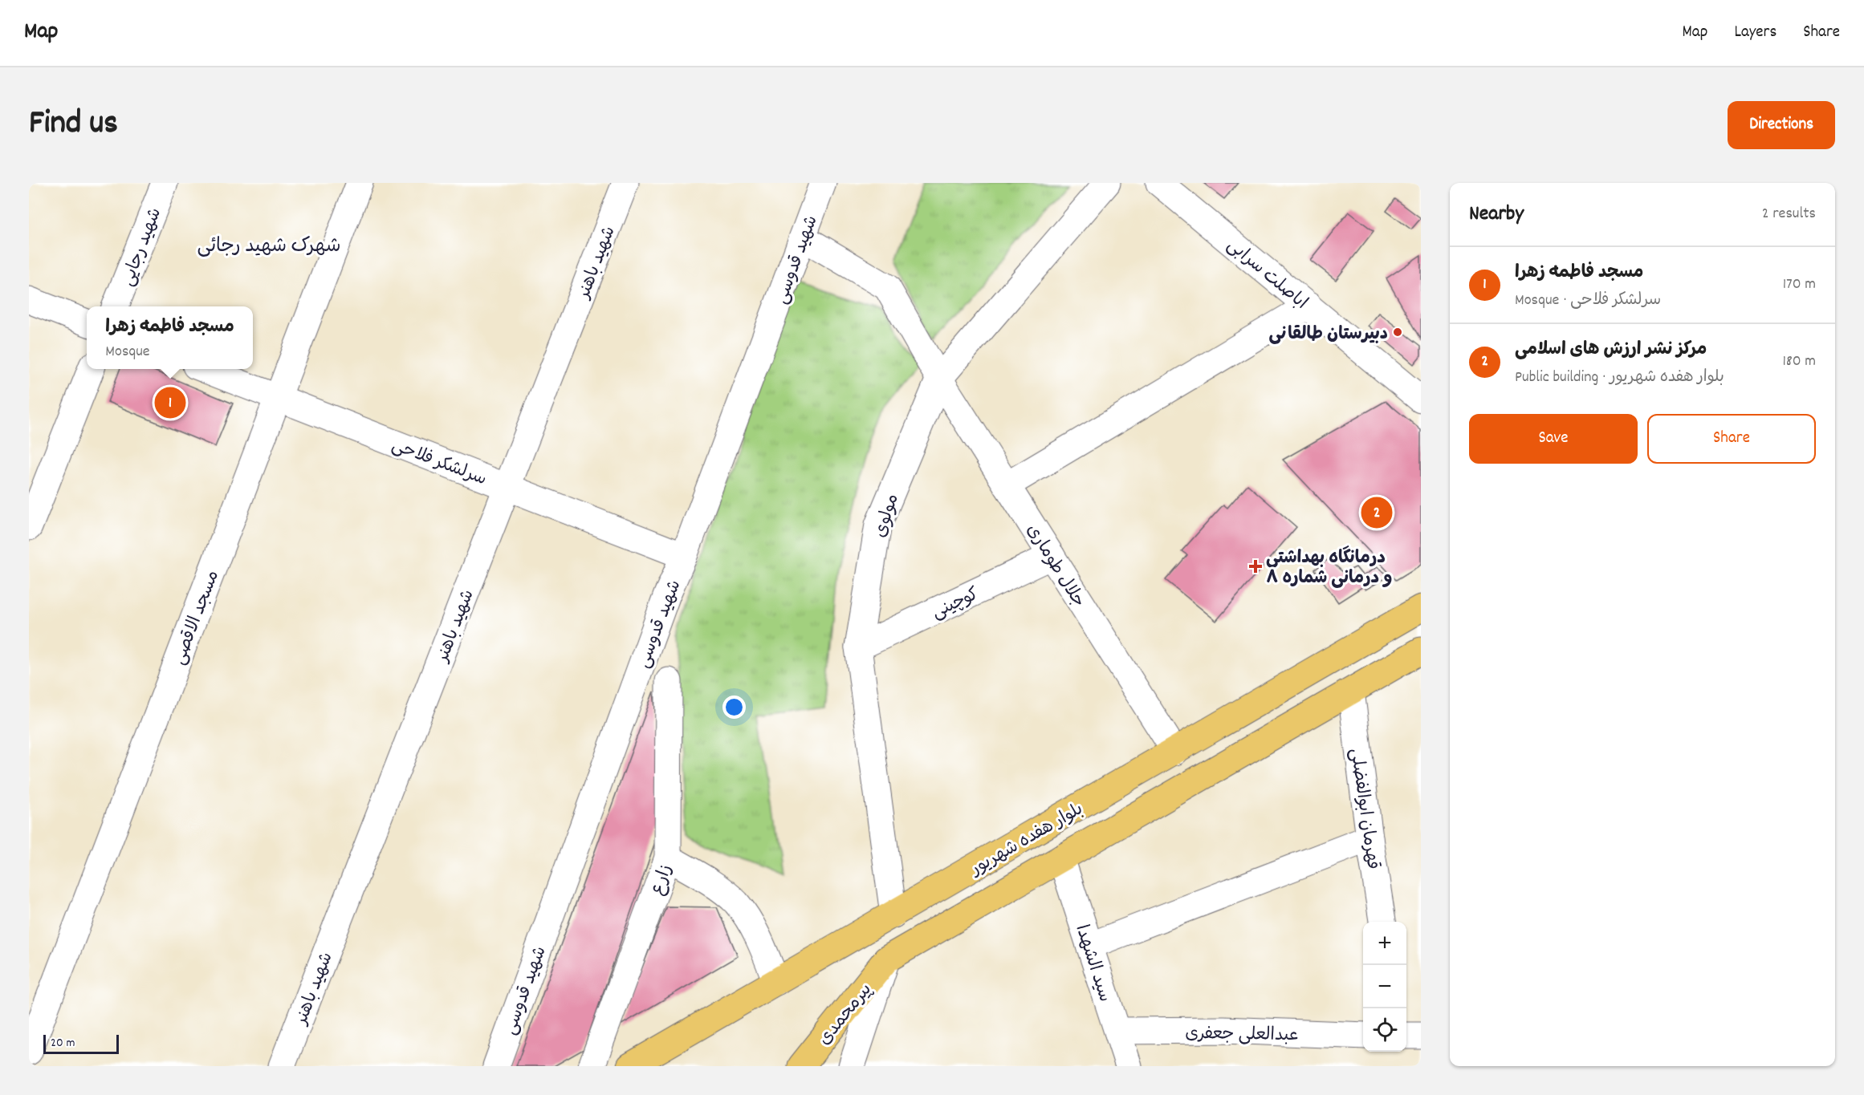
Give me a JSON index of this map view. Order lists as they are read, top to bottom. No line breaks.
{"streets":{"main road":["بلوار هفده شهریور","پیرمحمدی"],"street":["شهید رجایی","شهید قدوسی","شهید باهنر","اباصلت سرابی","سرلشکر فلاحی","مولوی","جلال طوماری","کوچینی","مسجد الاقصی","قهرمان ابوالفضلی","زارع","سید الشهدا","عبدالعلی جعفری"]},"crossings":[["شهید قدوسی","سرلشکر فلاحی"],["شهید قدوسی","جلال طوماری"],["شهید باهنر","سرلشکر فلاحی"],["سرلشکر فلاحی","مسجد الاقصی"],["مولوی","جلال طوماری"],["مولوی","کوچینی"],["مولوی","بلوار هفده شهریور"],["جلال طوماری","کوچینی"],["جلال طوماری","بلوار هفده شهریور"],["قهرمان ابوالفضلی","بلوار هفده شهریور"],["بلوار هفده شهریور","سید الشهدا"],["بلوار هفده شهریور","پیرمحمدی"],["سید الشهدا","عبدالعلی جعفری"]],"districts":["شهرک شهید رجائی"],"places":{"other":["دبیرستان طالقانی"],"health":["درمانگاه بهداشتی و درمانی شماره ۸"]},"scale_bar":"20 m","page":{"header":"Map","nav":["Map","Layers","Share"],"title":"Find us","buttons":["Directions",["Save","Share"]],"heading":["Nearby","2 results"],"list":[{"mark":"1","name":"مسجد فاطمه زهرا","note":"Mosque · سرلشکر فلاحی","value":"170 m"},{"mark":"2","name":"مرکز نشر ارزش های اسلامی","note":"Public building · بلوار هفده شهریور","value":"180 m"}],"popup":["مسجد فاطمه زهرا","Mosque"],"pins":["1","2"],"map_buttons":["+","−"],"scale":"20 m"}}
